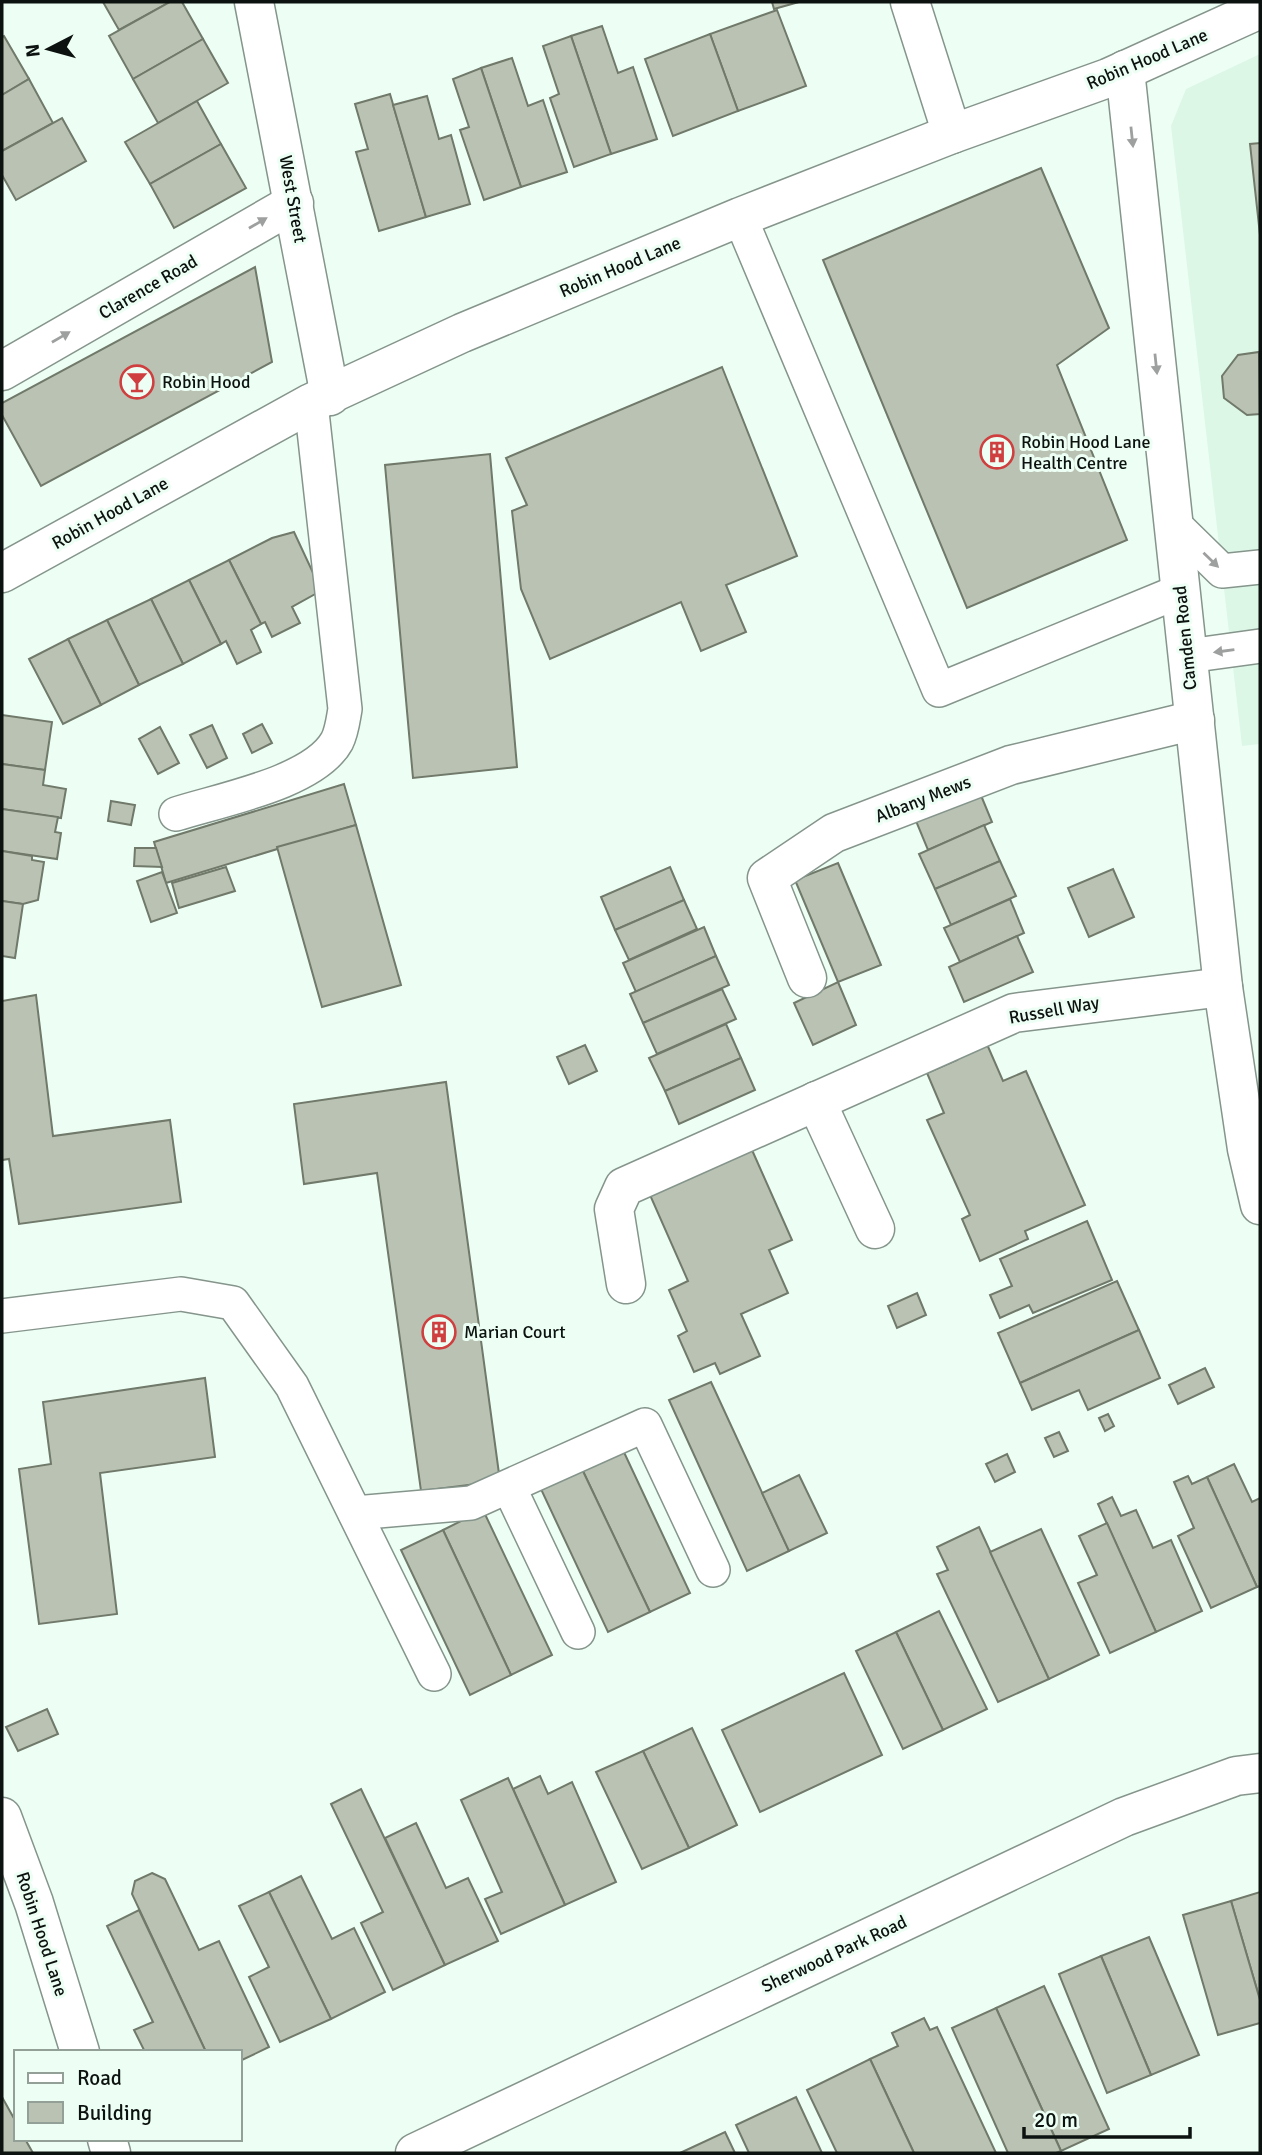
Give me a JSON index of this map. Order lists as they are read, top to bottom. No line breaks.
{"streets":{"street":["Robin Hood Lane","West Street","Clarence Road","Camden Road","Albany Mews","Russell Way","Sherwood Park Road"]},"crossings":[["Robin Hood Lane","West Street"],["Robin Hood Lane","Camden Road"],["West Street","Clarence Road"],["Camden Road","Albany Mews"],["Camden Road","Russell Way"]],"one_way":["Clarence Road","Camden Road"],"places":{"bar":["Robin Hood"],"building":["Robin Hood Lane Health Centre","Marian Court"]},"legend":["Road","Building"],"scale_bar":"20 m","north":"left"}
